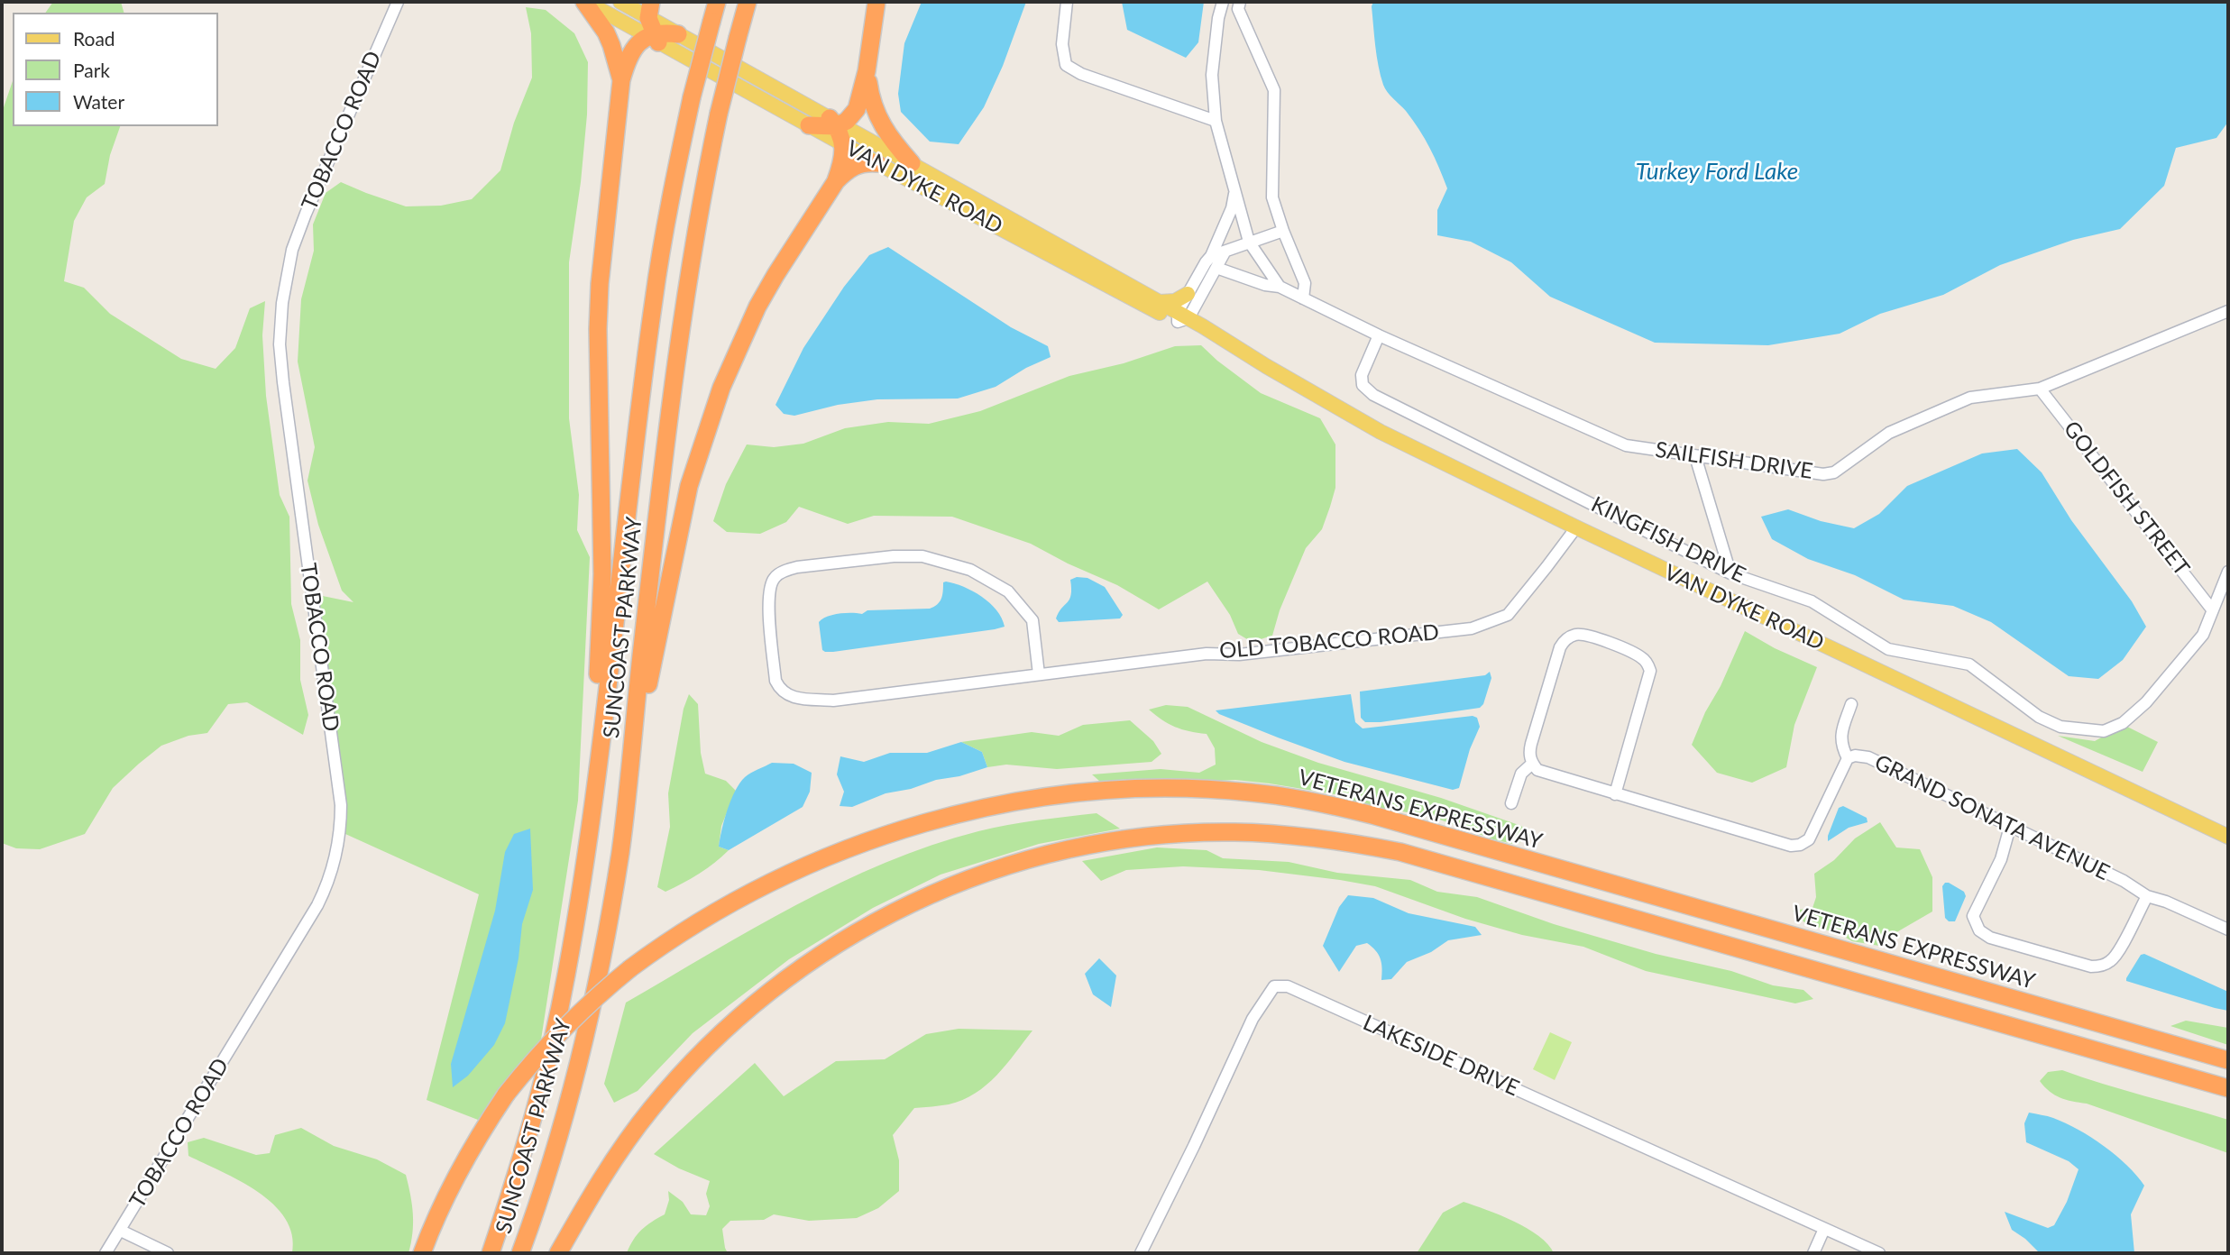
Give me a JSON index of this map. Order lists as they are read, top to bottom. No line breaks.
{"streets":{"highway":["SUNCOAST PARKWAY","VETERANS EXPRESSWAY"],"main road":["VAN DYKE ROAD"],"street":["TOBACCO ROAD","SAILFISH DRIVE","GOLDFISH STREET","KINGFISH DRIVE","OLD TOBACCO ROAD","GRAND SONATA AVENUE","LAKESIDE DRIVE"]},"crossings":[["VAN DYKE ROAD","OLD TOBACCO ROAD"],["SAILFISH DRIVE","GOLDFISH STREET"],["SAILFISH DRIVE","KINGFISH DRIVE"],["GOLDFISH STREET","KINGFISH DRIVE"]],"water":["Turkey Ford Lake"],"legend":["Road","Park","Water"]}
